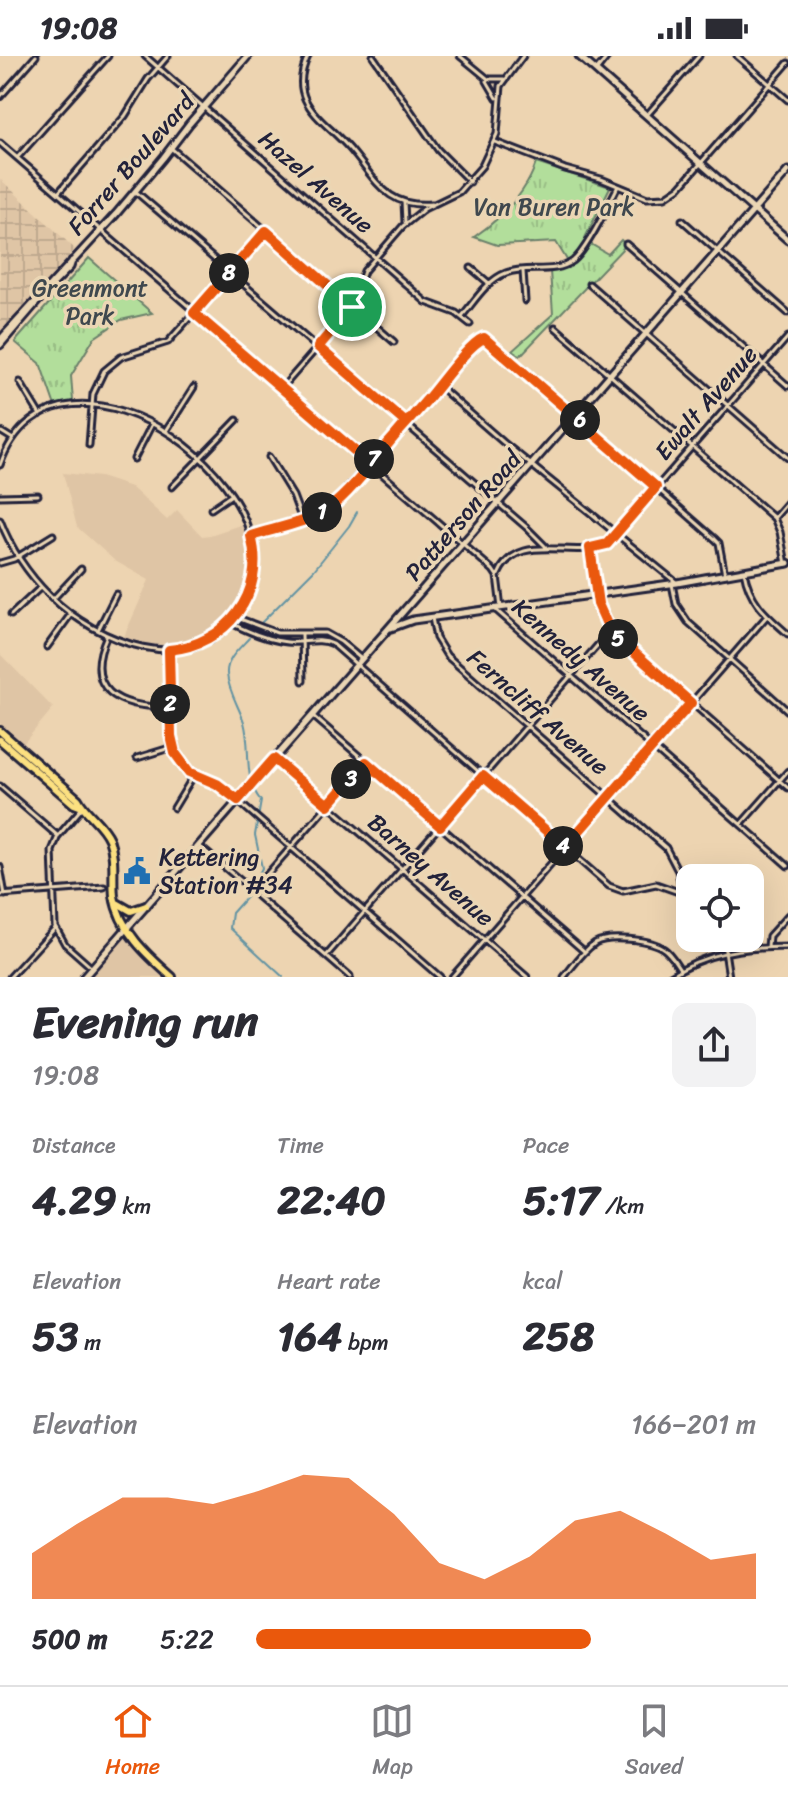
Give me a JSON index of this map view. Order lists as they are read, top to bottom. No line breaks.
{"streets":{"main road":["Forrer Boulevard","Patterson Road"],"street":["Hazel Avenue","Ewalt Avenue","Kennedy Avenue","Ferncliff Avenue","Barney Avenue"]},"crossings":[["Forrer Boulevard","Hazel Avenue"],["Patterson Road","Barney Avenue"]],"parks":["Van Buren Park","Greenmont Park"],"places":{"public building":["Kettering Station #34"]},"page":{"status":"19:08","pins":["8","6","7","1","5","2","3","4"],"heading":["Evening run","19:08"],"stats":[["Distance","4.29 km"],["Time","22:40"],["Pace","5:17 /km"],["Elevation","53 m"],["Heart rate","164 bpm"],["kcal","258"]],"chart":["Elevation","166–201 m"],"list":[{"name":"500 m","note":"5:22"}],"tabs":["Home","Map","Saved"]}}
